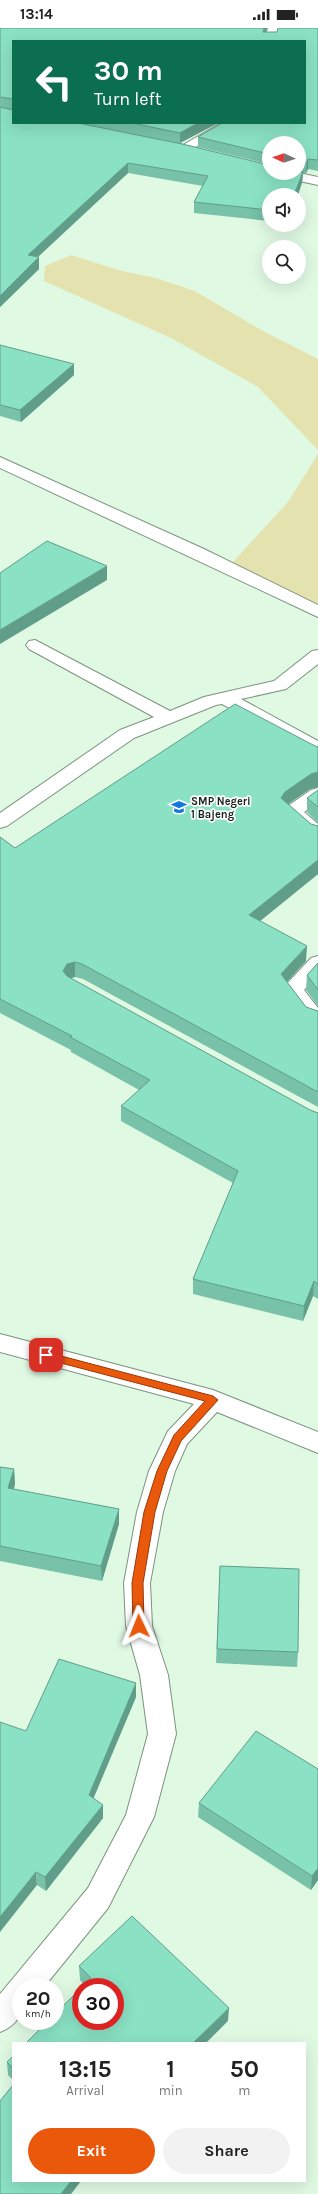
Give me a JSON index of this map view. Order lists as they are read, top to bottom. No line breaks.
{"places":{"school or university":["SMP Negeri 1 Bajeng"]},"north":"left","page":{"status":"13:14","turn":["30 m","Turn left"],"speed":"20 km/h","limit":"30","eta":["13:15","Arrival","1","min","50","m"],"buttons":["Exit","Share"]}}
